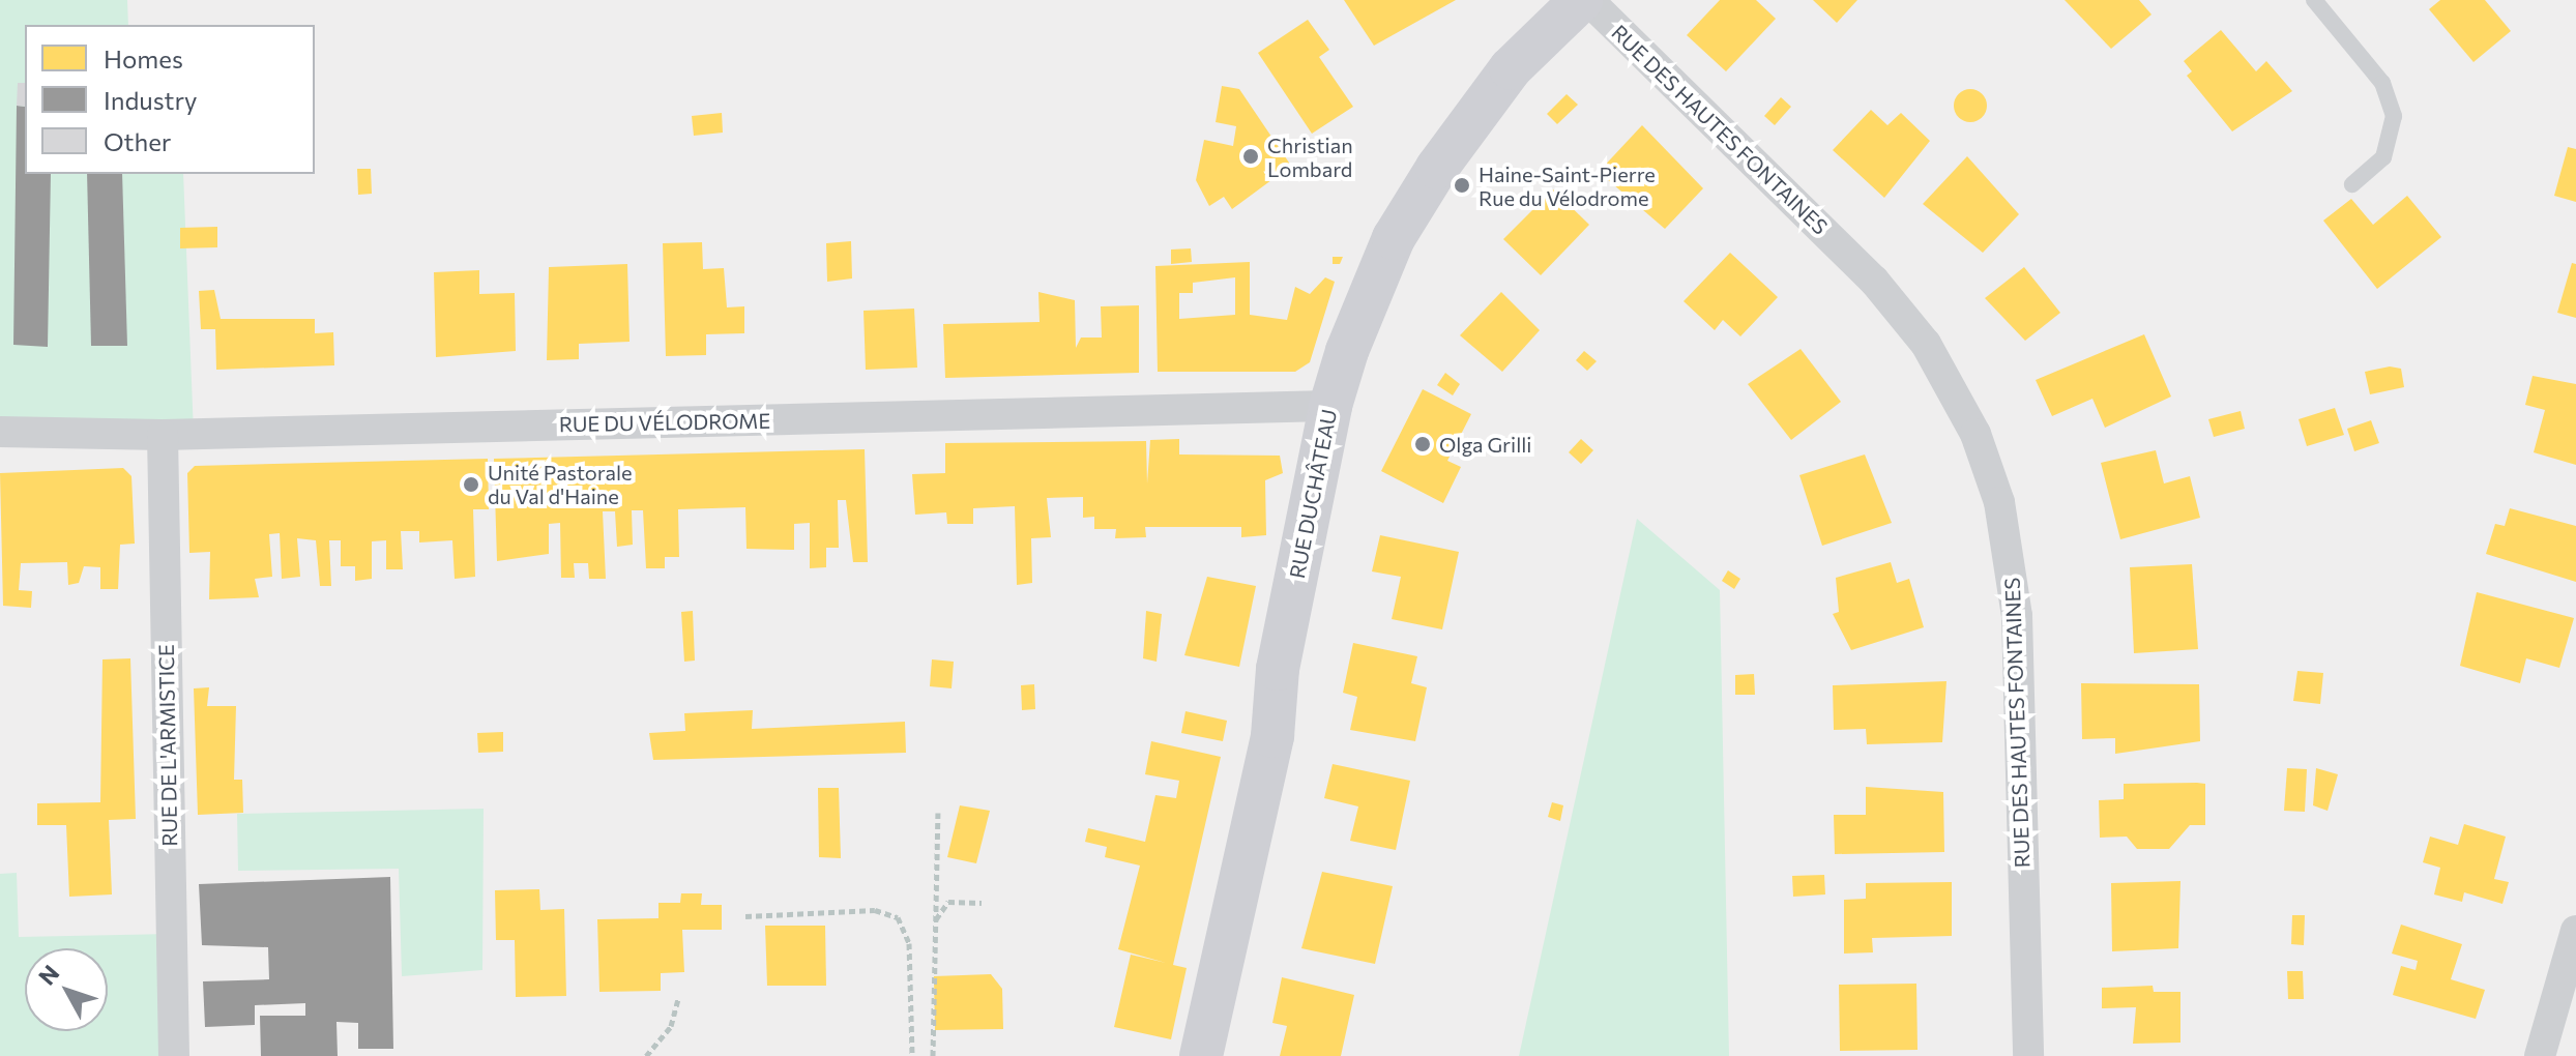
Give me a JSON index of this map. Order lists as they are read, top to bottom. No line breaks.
{"streets":{"street":["RUE DES HAUTES FONTAINES","RUE DU VÉLODROME","RUE DUCHÂTEAU","RUE DE L'ARMISTICE"]},"crossings":[["RUE DU VÉLODROME","RUE DUCHÂTEAU"],["RUE DU VÉLODROME","RUE DE L'ARMISTICE"]],"places":["Christian Lombard","Haine-Saint-Pierre Rue du Vélodrome","Olga Grilli","Unité Pastorale du Val d'Haine"],"legend":["Homes","Industry","Other"],"north":"top left"}
